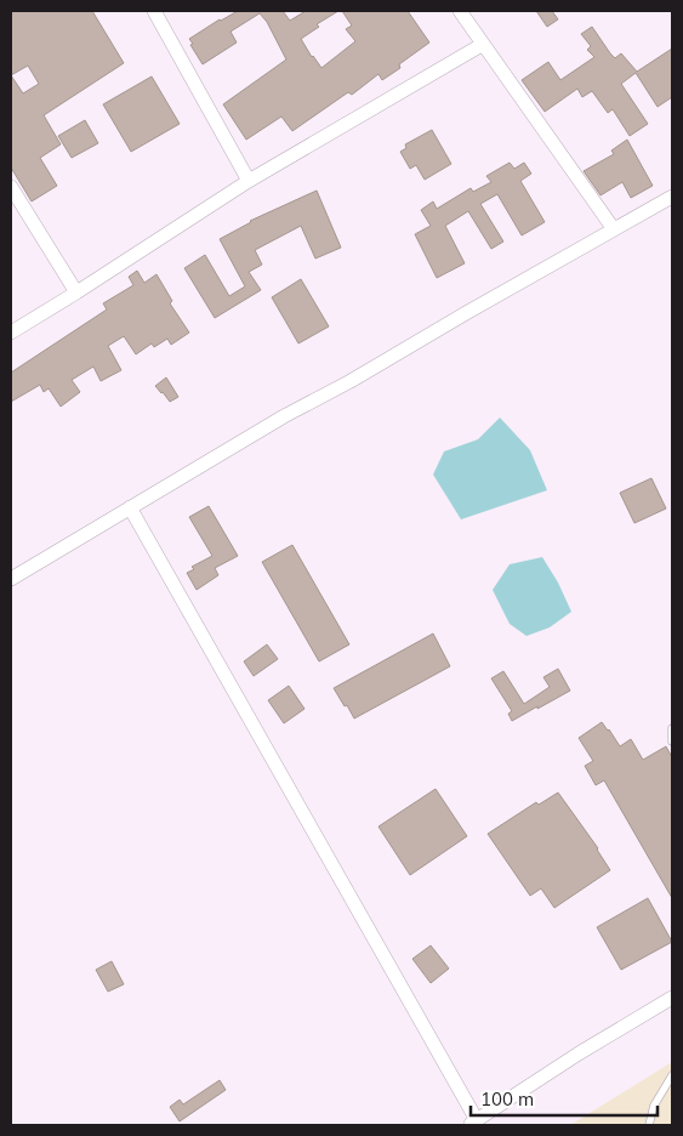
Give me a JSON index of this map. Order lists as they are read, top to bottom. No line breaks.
{"scale_bar":"100 m"}
